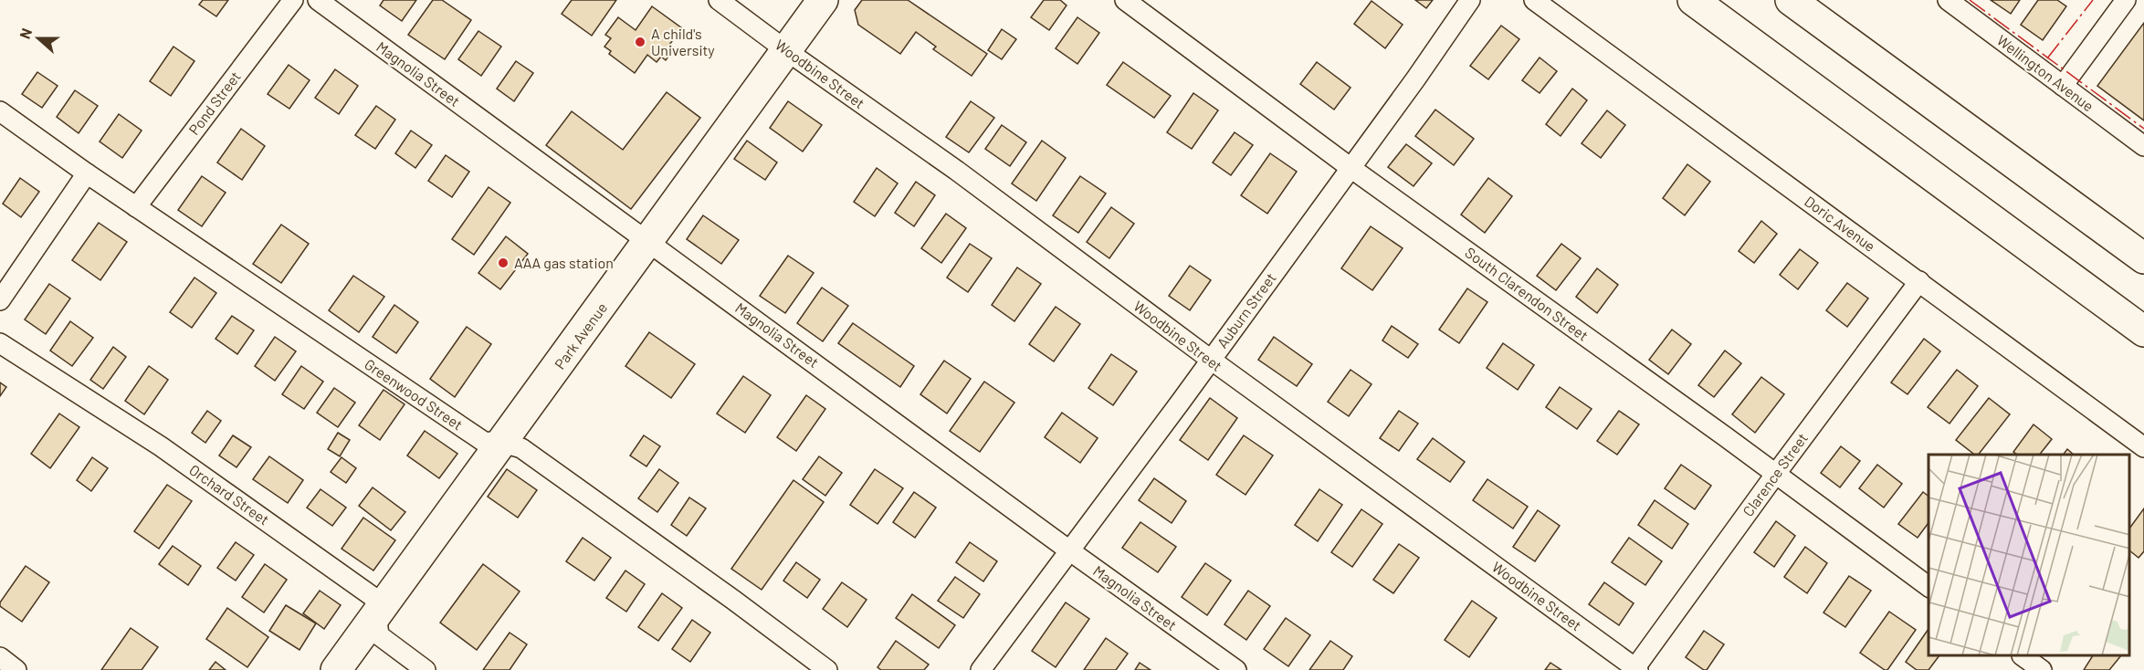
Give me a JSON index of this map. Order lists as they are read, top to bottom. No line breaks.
{"streets":{"main road":["Park Avenue"],"street":["Wellington Avenue","Magnolia Street","Woodbine Street","Pond Street","Doric Avenue","South Clarendon Street","Auburn Street","Greenwood Street","Clarence Street","Orchard Street"]},"crossings":[["Magnolia Street","Auburn Street"],["Magnolia Street","Park Avenue"],["Woodbine Street","Auburn Street"],["Woodbine Street","Park Avenue"],["Woodbine Street","Clarence Street"],["Pond Street","Greenwood Street"],["Doric Avenue","Clarence Street"],["South Clarendon Street","Auburn Street"],["South Clarendon Street","Clarence Street"],["Park Avenue","Greenwood Street"],["Park Avenue","Orchard Street"]],"places":["A child's University","AAA gas station"],"north":"left"}
